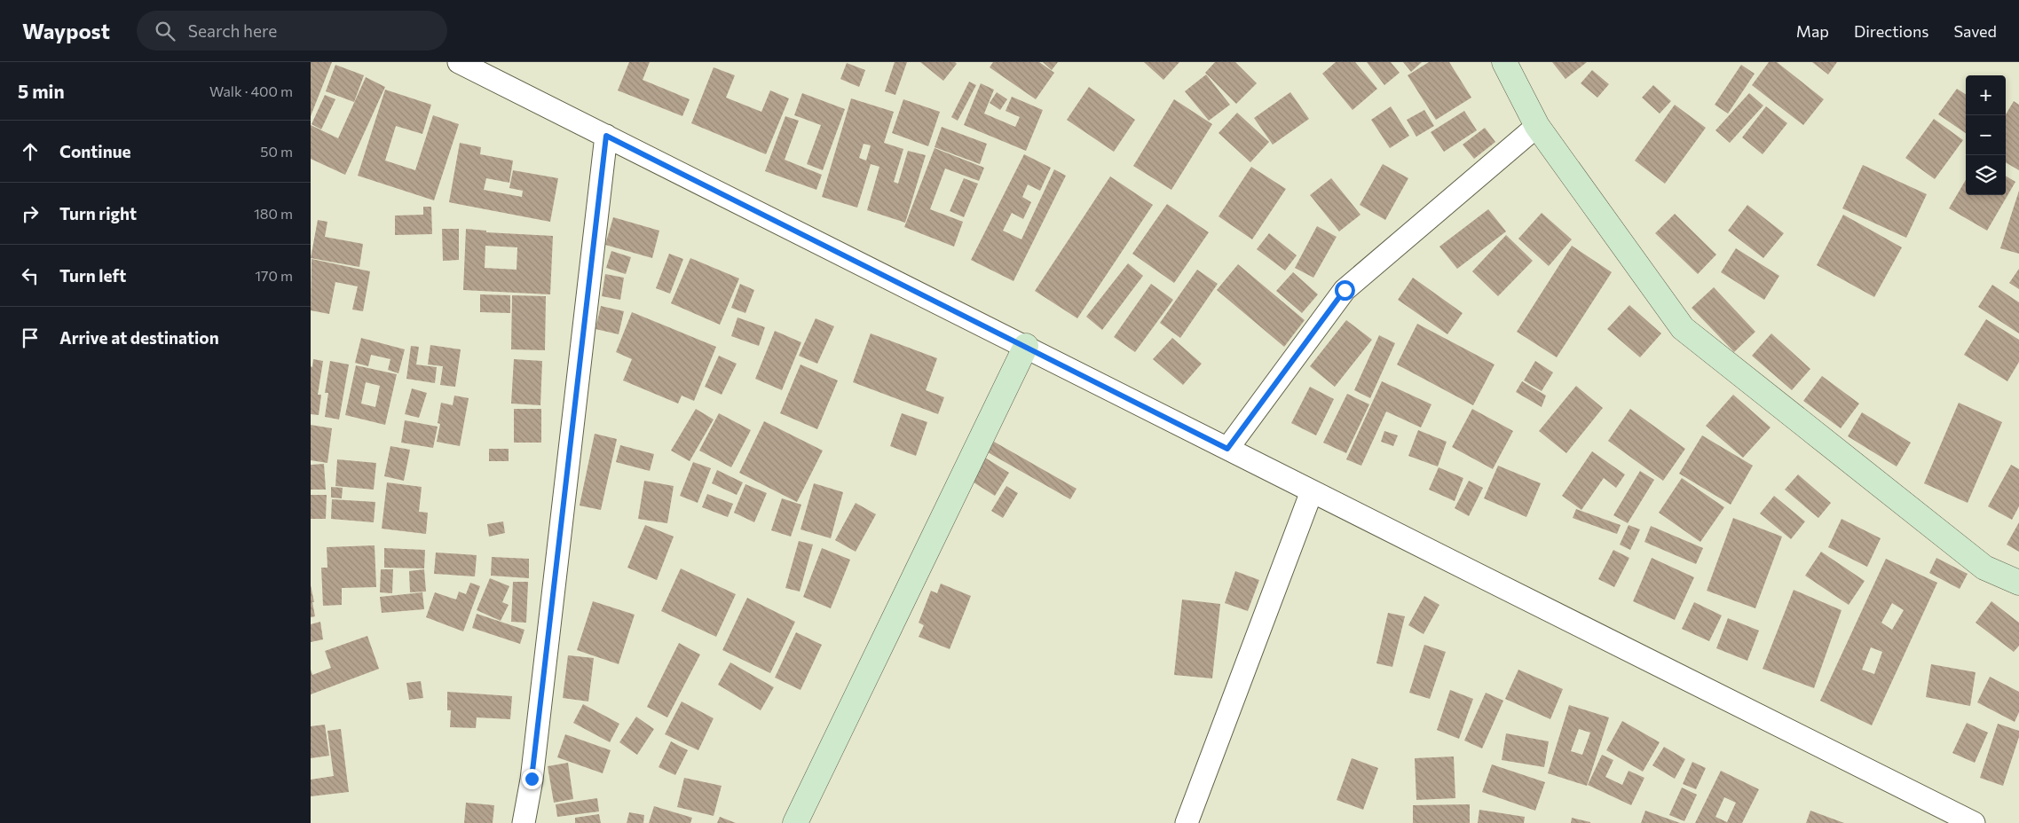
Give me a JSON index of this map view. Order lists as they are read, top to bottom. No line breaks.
{"page":{"header":"Waypost","search":"Search here","nav":["Map","Directions","Saved"],"heading":["5 min","Walk · 400 m"],"map_buttons":["+","−"],"list":[["Continue","50 m"],["Turn right","180 m"],["Turn left","170 m"],"Arrive at destination"]}}
